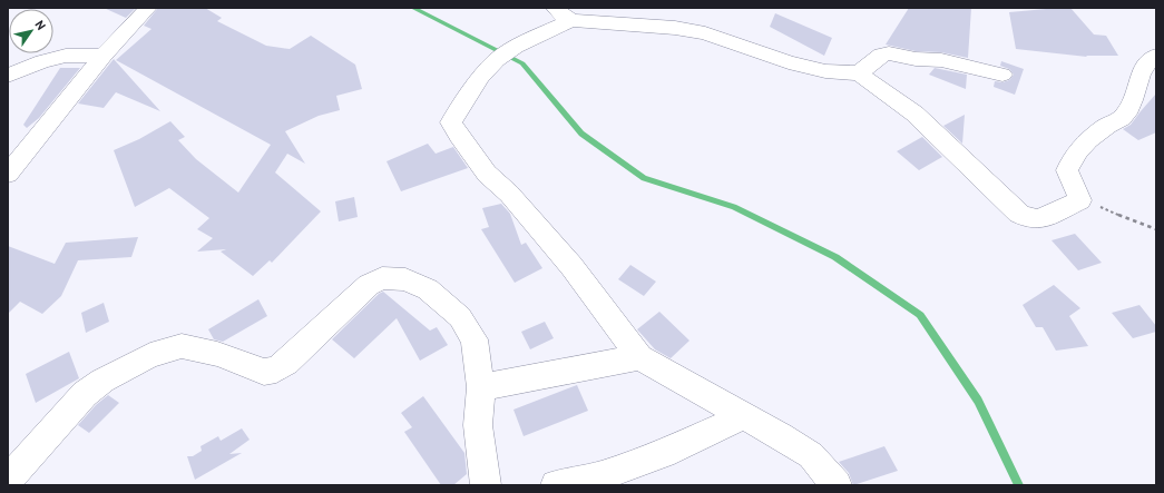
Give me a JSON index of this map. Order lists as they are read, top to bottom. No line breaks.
{"north":"top right"}
